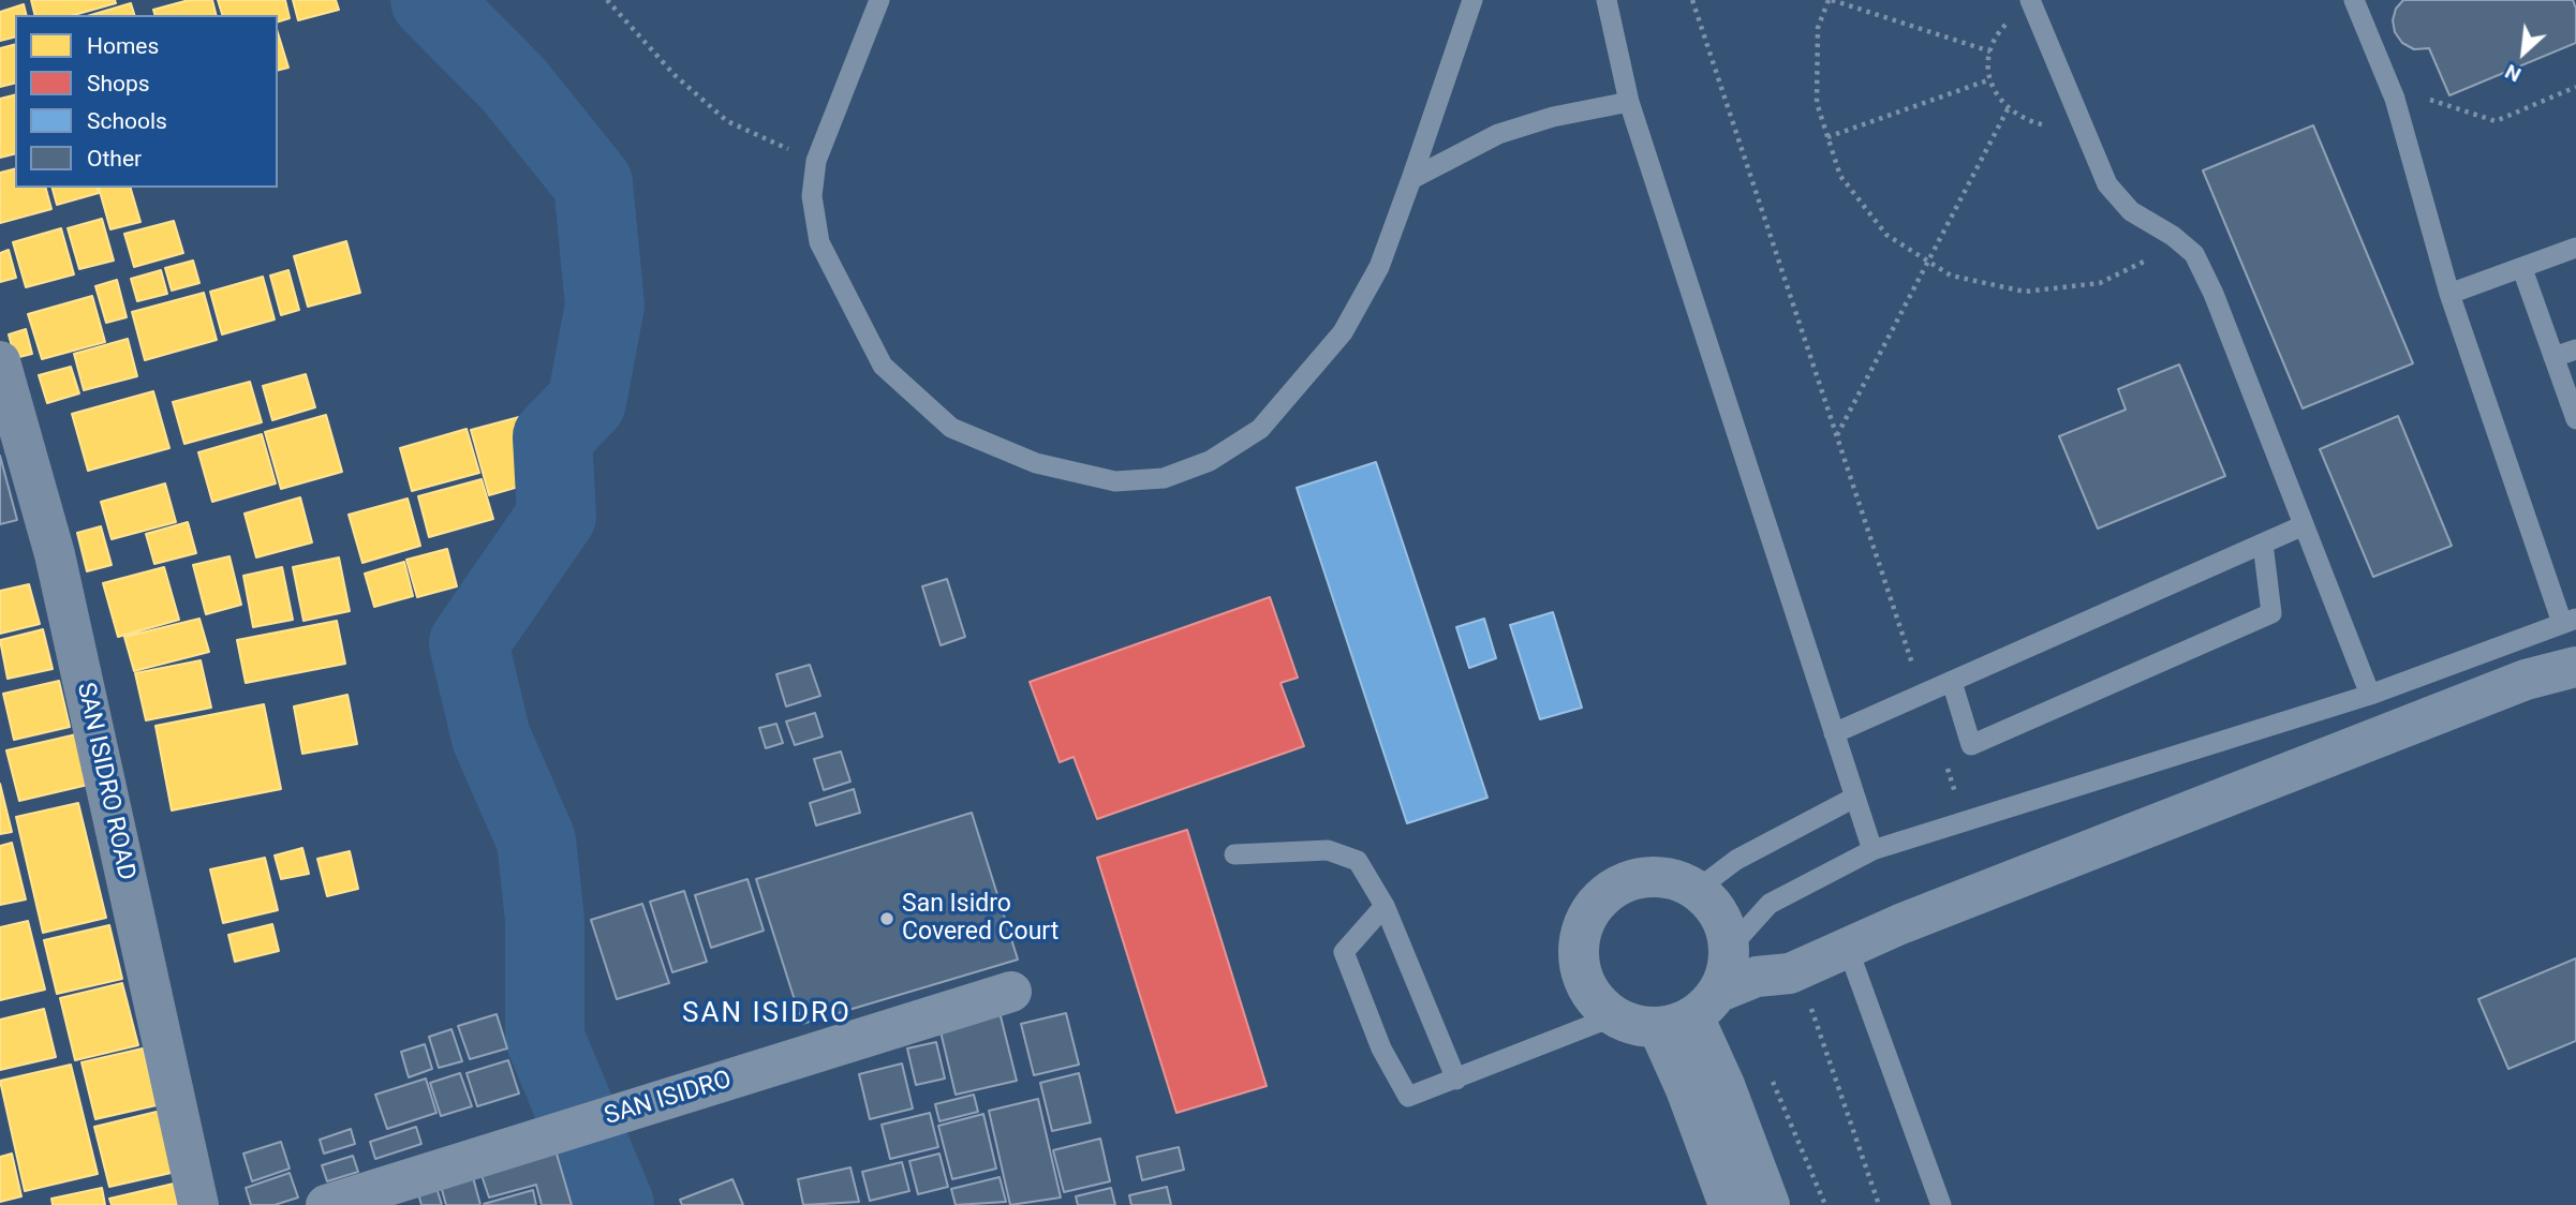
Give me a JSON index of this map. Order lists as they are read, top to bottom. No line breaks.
{"streets":{"main road":["SAN ISIDRO ROAD"],"street":["SAN ISIDRO"]},"districts":["SAN ISIDRO"],"places":["San Isidro Covered Court"],"legend":["Homes","Shops","Schools","Other"],"north":"bottom left"}
